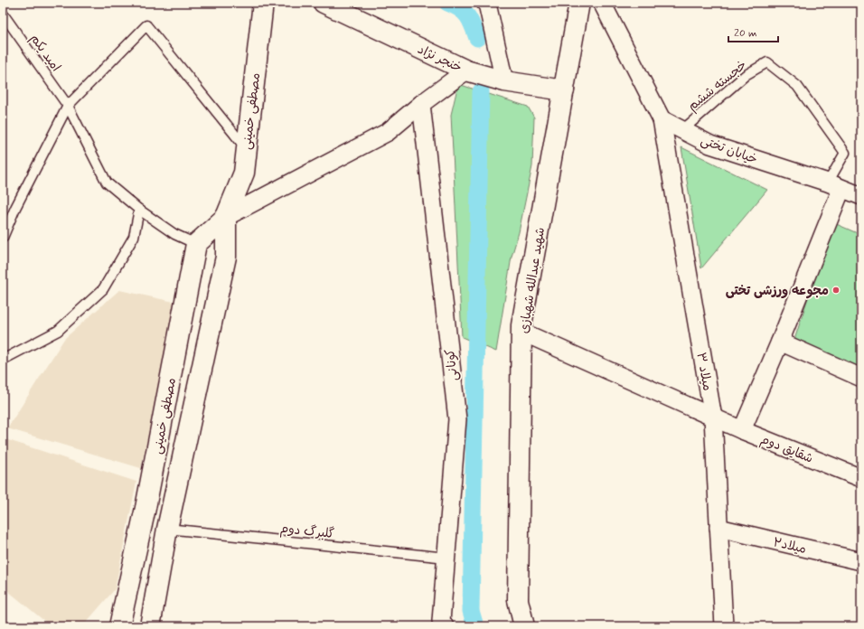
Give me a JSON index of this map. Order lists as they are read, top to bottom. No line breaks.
{"streets":{"street":["خنجر نژاد","مصطفی خمینی","خیابان تختی","شهید عبدالله شهبازی","کونانی","میلاد ۳","شقایق دوم","میلاد۲"],"lane":["امید یکم","خجسته ششم","گلبرگ دوم"]},"crossings":[["امید یکم","مصطفی خمینی"],["خنجر نژاد","شهید عبدالله شهبازی"],["خجسته ششم","خیابان تختی"],["مصطفی خمینی","گلبرگ دوم"],["خیابان تختی","میلاد ۳"],["شهید عبدالله شهبازی","شقایق دوم"],["کونانی","گلبرگ دوم"],["میلاد ۳","شقایق دوم"],["میلاد ۳","میلاد۲"]],"places":["مجوعه ورزشی تختی"],"scale_bar":"20 m"}
